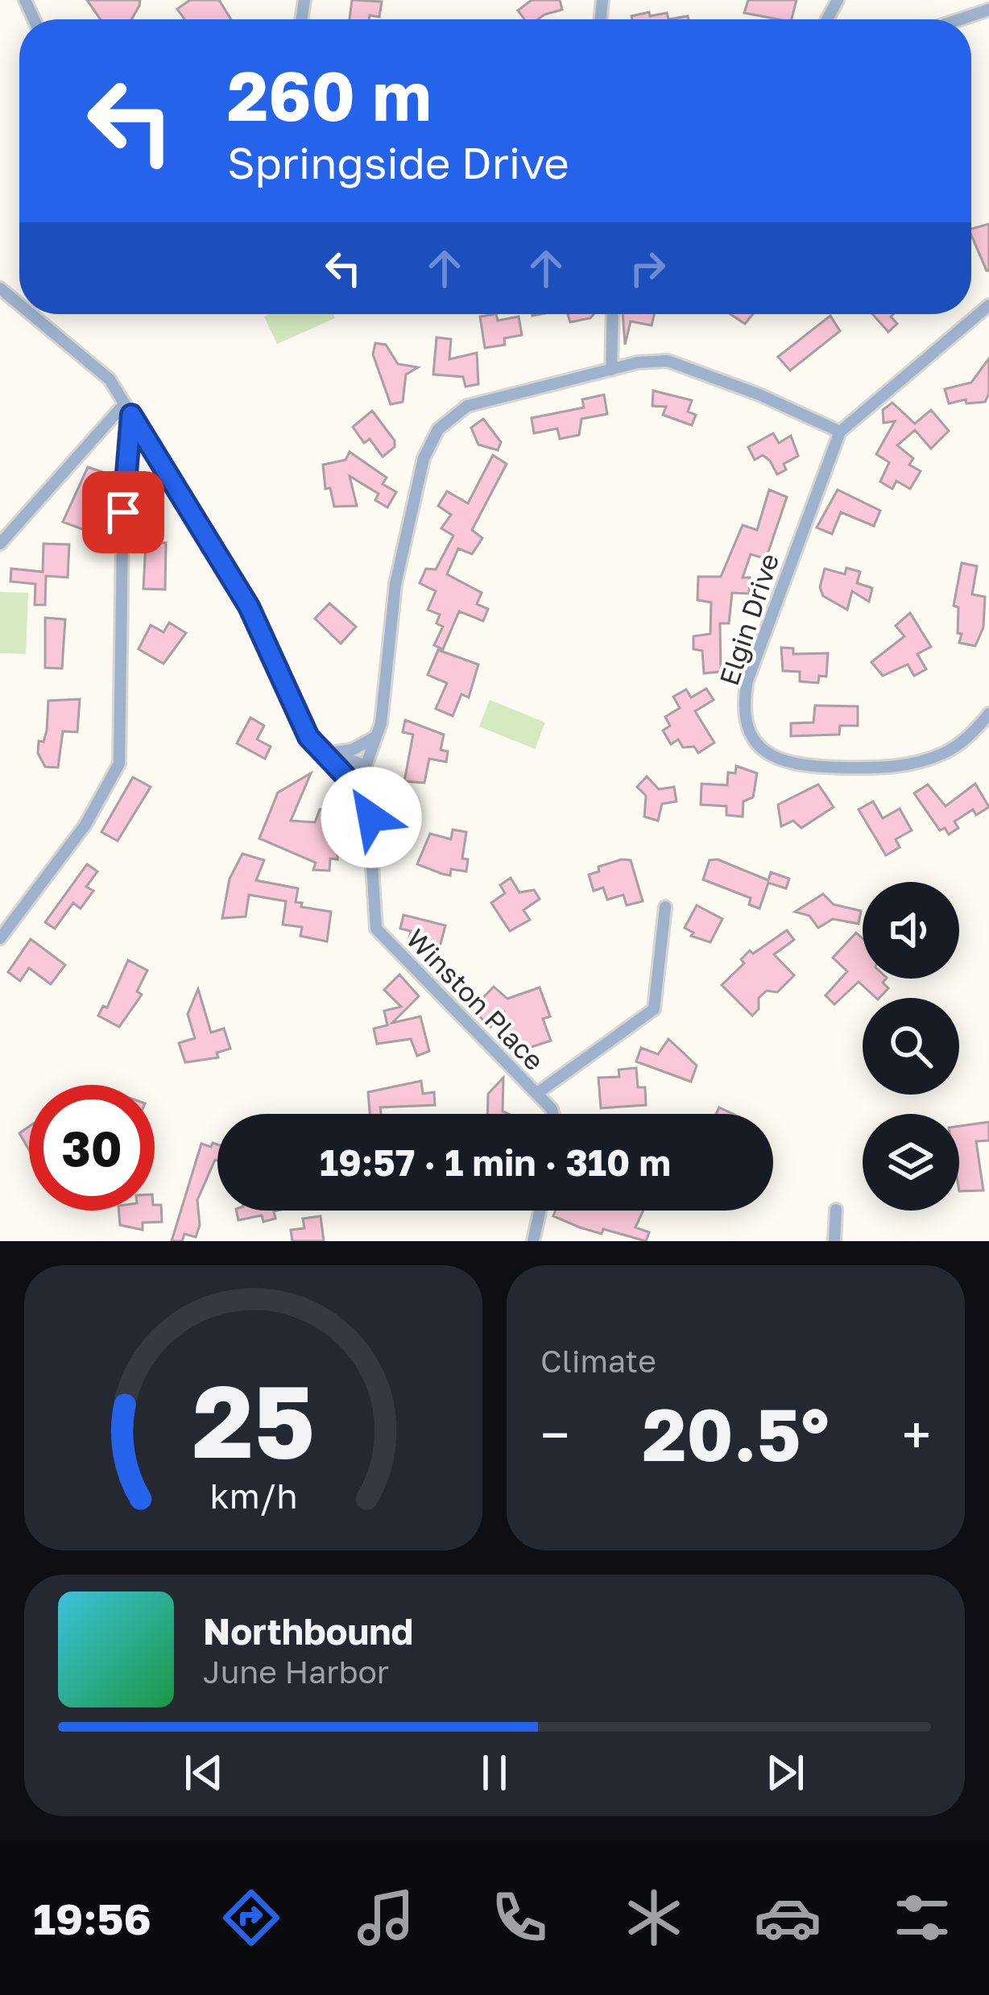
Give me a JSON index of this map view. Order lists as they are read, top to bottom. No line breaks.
{"streets":{"street":["Elgin Drive","Winston Place"]},"page":{"turn":["260 m","Springside Drive"],"limit":"30","trip":"19:57 · 1 min · 310 m","tile":"Climate","heat":["−","20.5°","+"],"song":["Northbound","June Harbor"],"tabs":"19:56","gauge":["25","km/h"]}}
